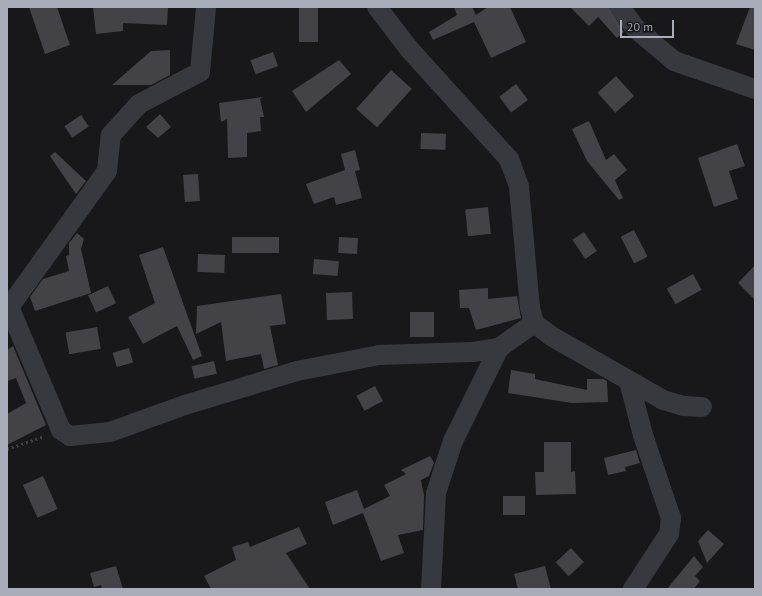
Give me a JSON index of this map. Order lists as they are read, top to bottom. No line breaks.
{"scale_bar":"20 m"}
